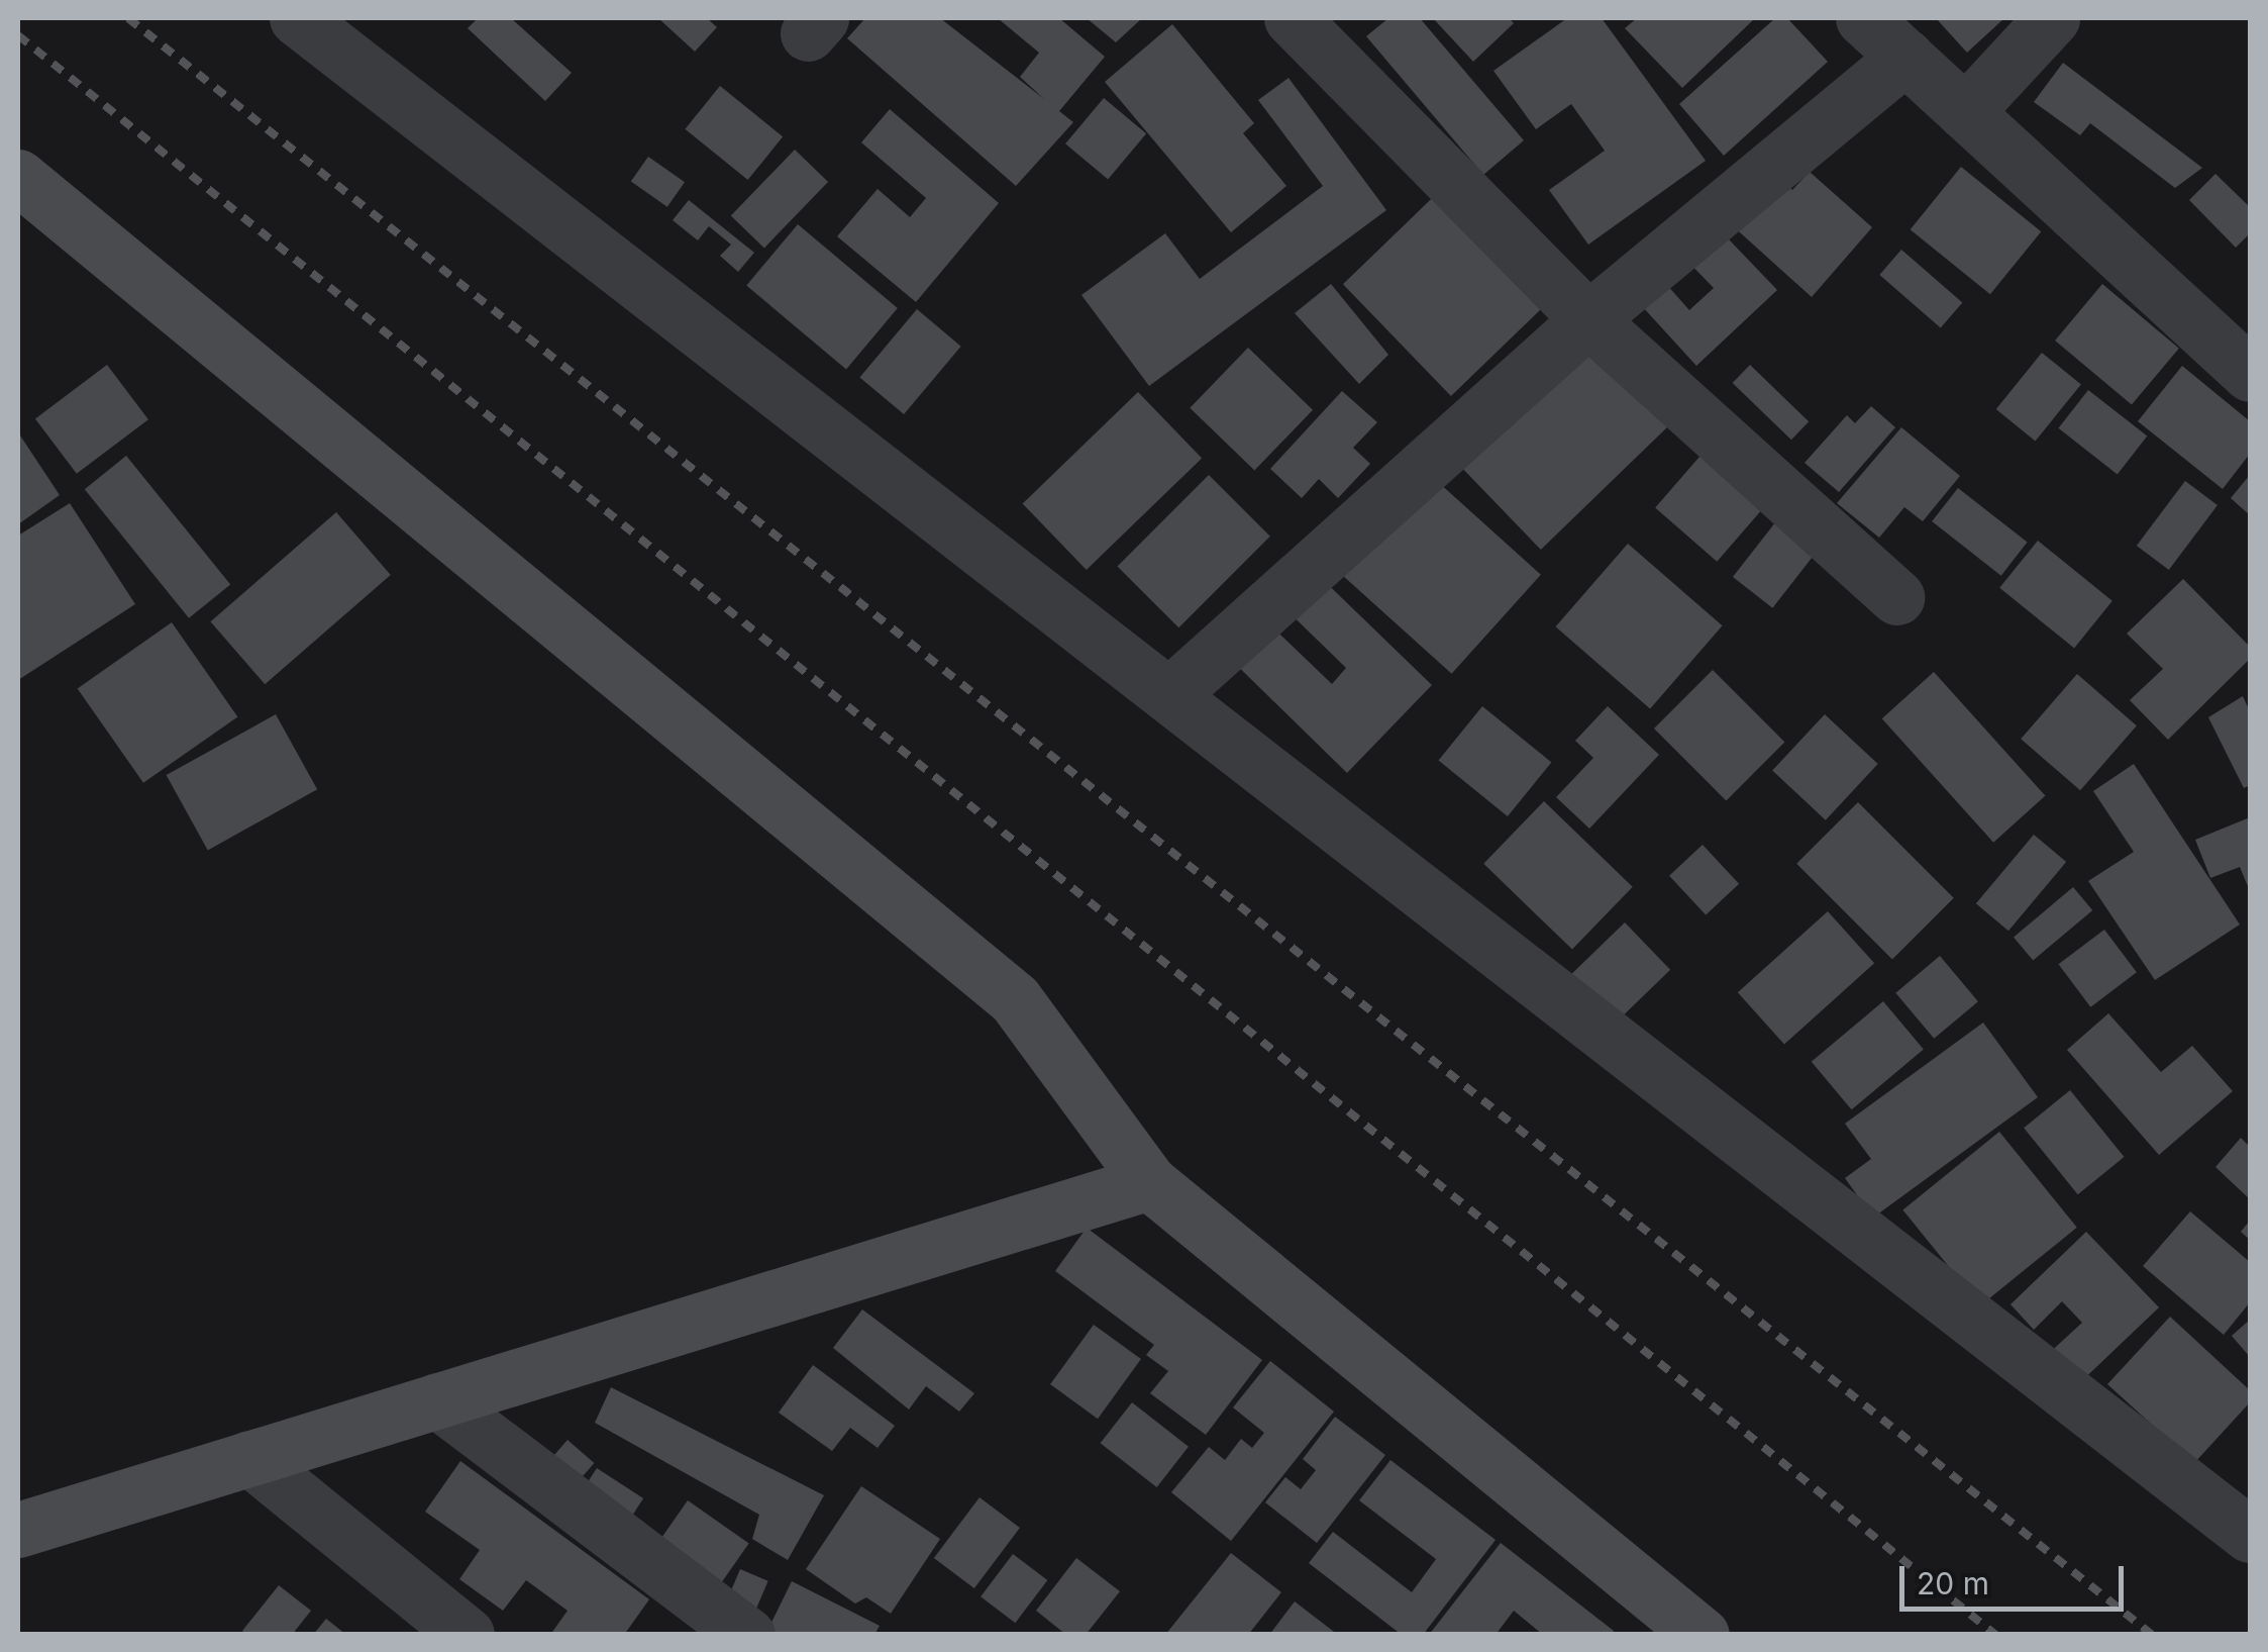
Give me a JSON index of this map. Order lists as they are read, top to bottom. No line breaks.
{"scale_bar":"20 m"}
